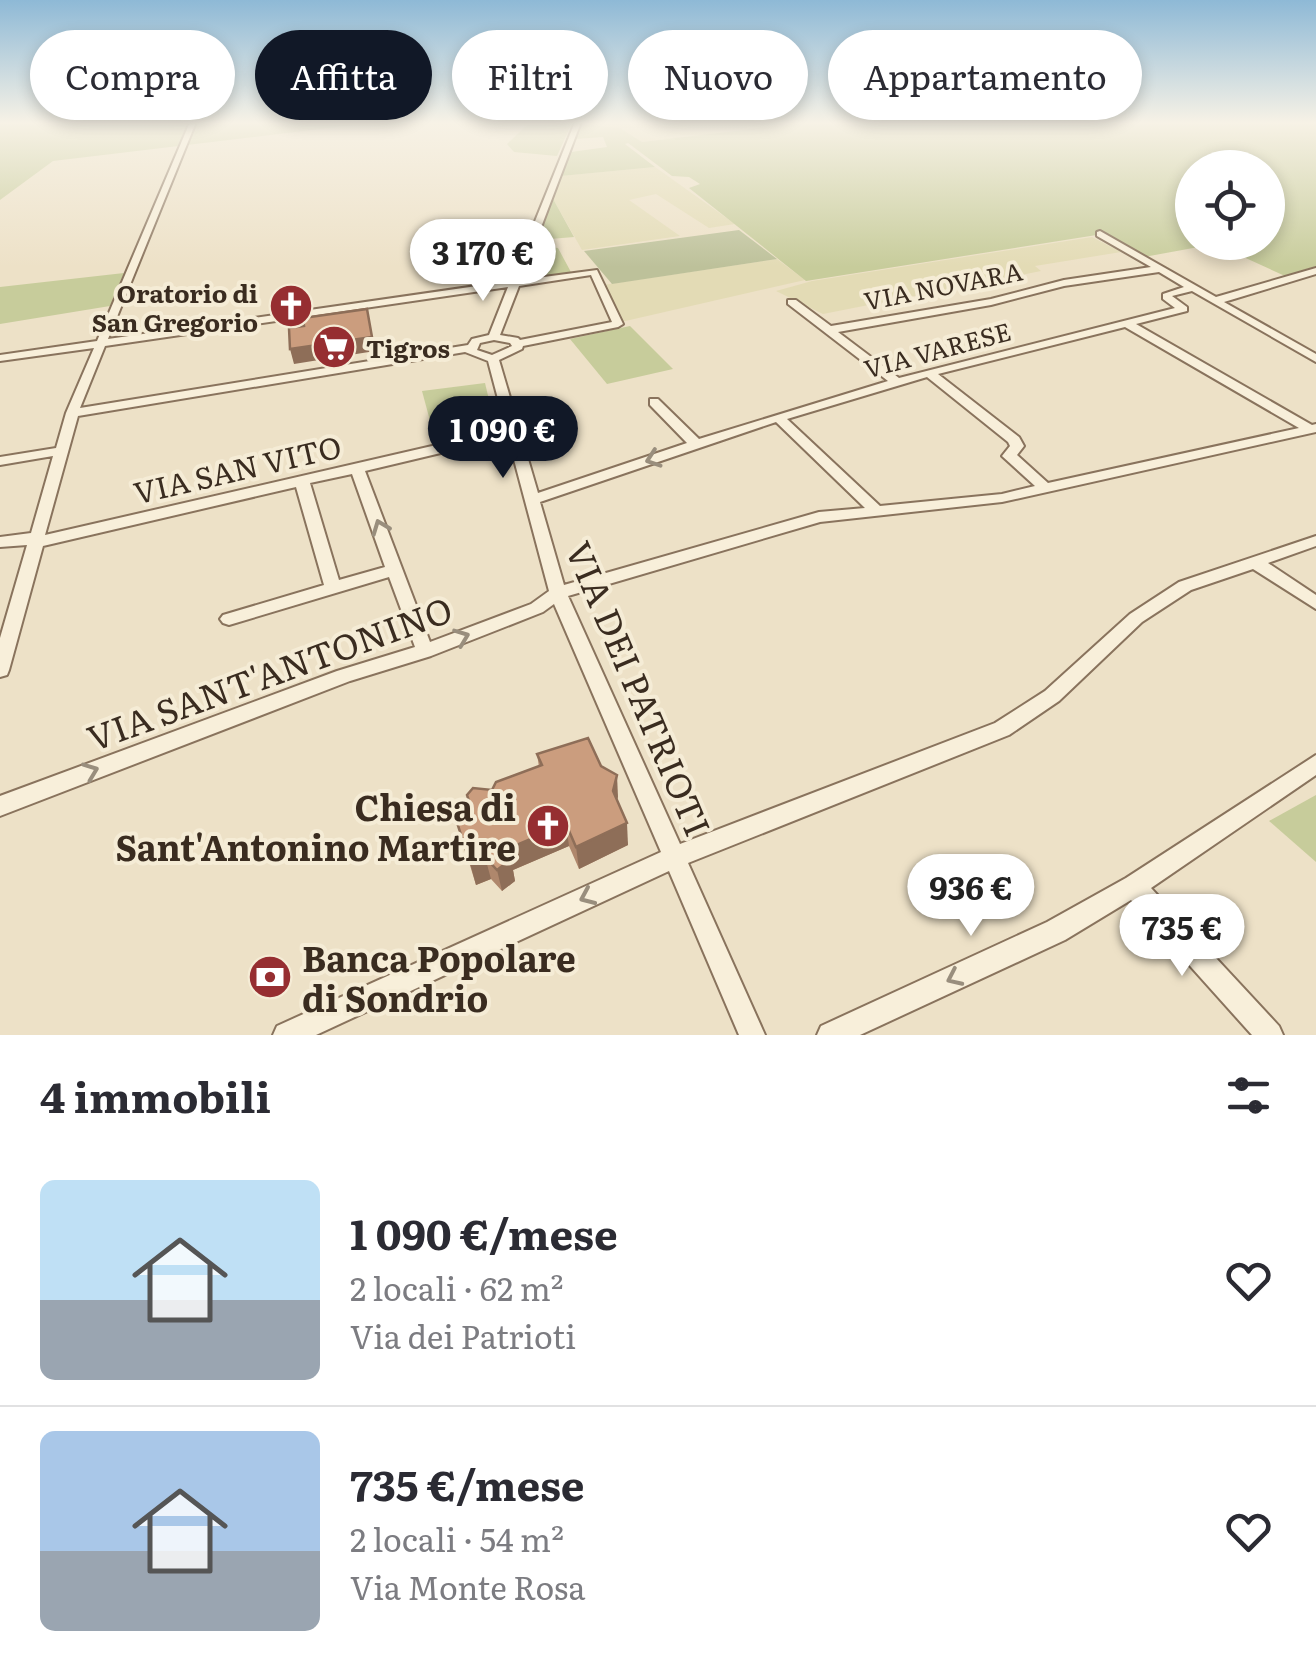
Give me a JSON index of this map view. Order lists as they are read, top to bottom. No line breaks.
{"streets":{"street":["VIA NOVARA","VIA VARESE","VIA SAN VITO","VIA SANT'ANTONINO","VIA DEI PATRIOTI"]},"crossings":[["VIA VARESE","VIA DEI PATRIOTI"],["VIA SAN VITO","VIA DEI PATRIOTI"],["VIA SANT'ANTONINO","VIA DEI PATRIOTI"]],"one_way":["VIA SANT'ANTONINO"],"places":{"church":["Oratorio di San Gregorio","Chiesa di Sant'Antonino Martire"],"supermarket":["Tigros"],"bank":["Banca Popolare di Sondrio"]},"page":{"chip":["Compra","Affitta","Filtri","Nuovo","Appartamento"],"price":["3 170 €","1 090 €","936 €","735 €"],"heading":"4 immobili","list":[{"name":"1 090 €/mese","note":"2 locali · 62 m² · Via dei Patrioti"},{"name":"735 €/mese","note":"2 locali · 54 m² · Via Monte Rosa"}]}}
